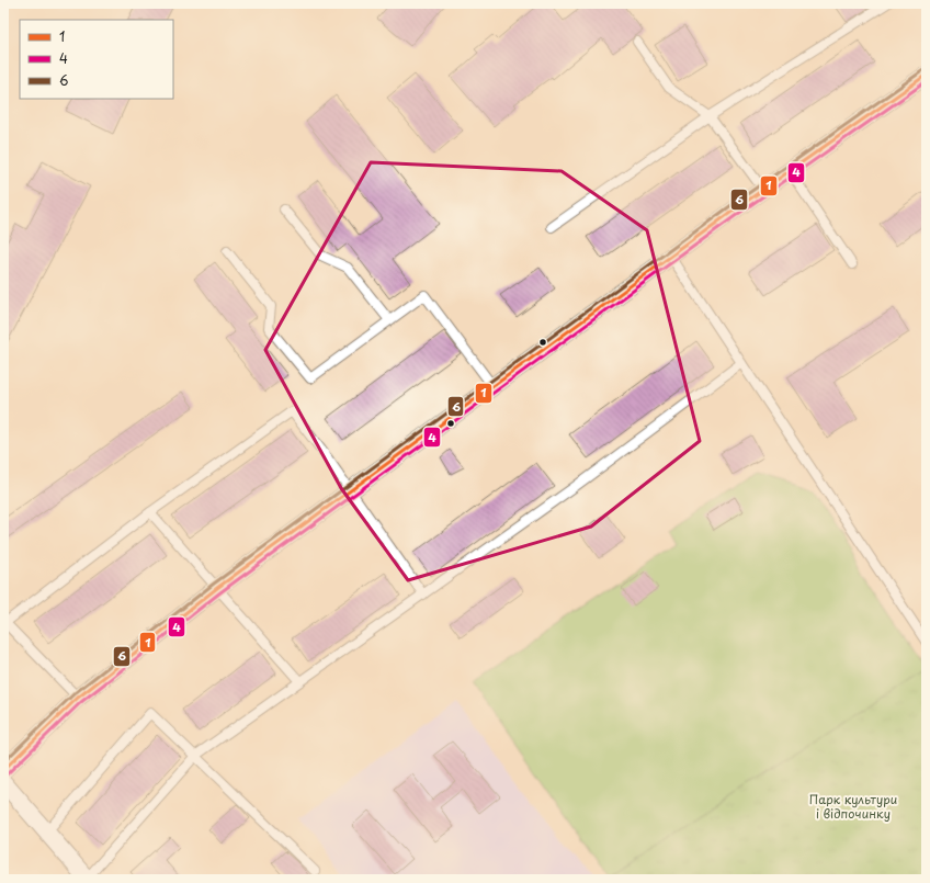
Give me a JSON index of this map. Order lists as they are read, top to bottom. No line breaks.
{"parks":["Парк культури і відпочинку"],"lines":["transit line 6","transit line 1","transit line 4"],"legend":["1","4","6"]}
